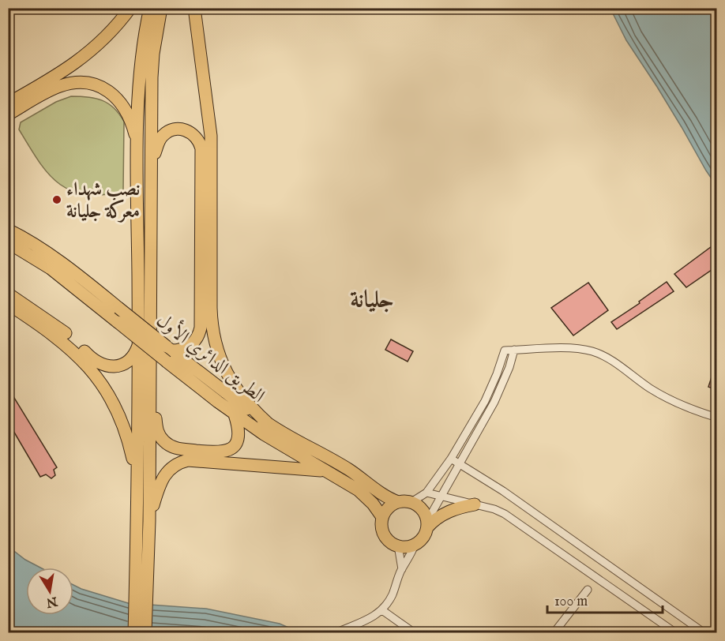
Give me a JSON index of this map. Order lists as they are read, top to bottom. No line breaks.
{"streets":{"main road":["الطريق الدائري الأول"]},"districts":["جليانة"],"places":["نصب شهداء معركة جليانة"],"scale_bar":"100 m","north":"bottom"}
